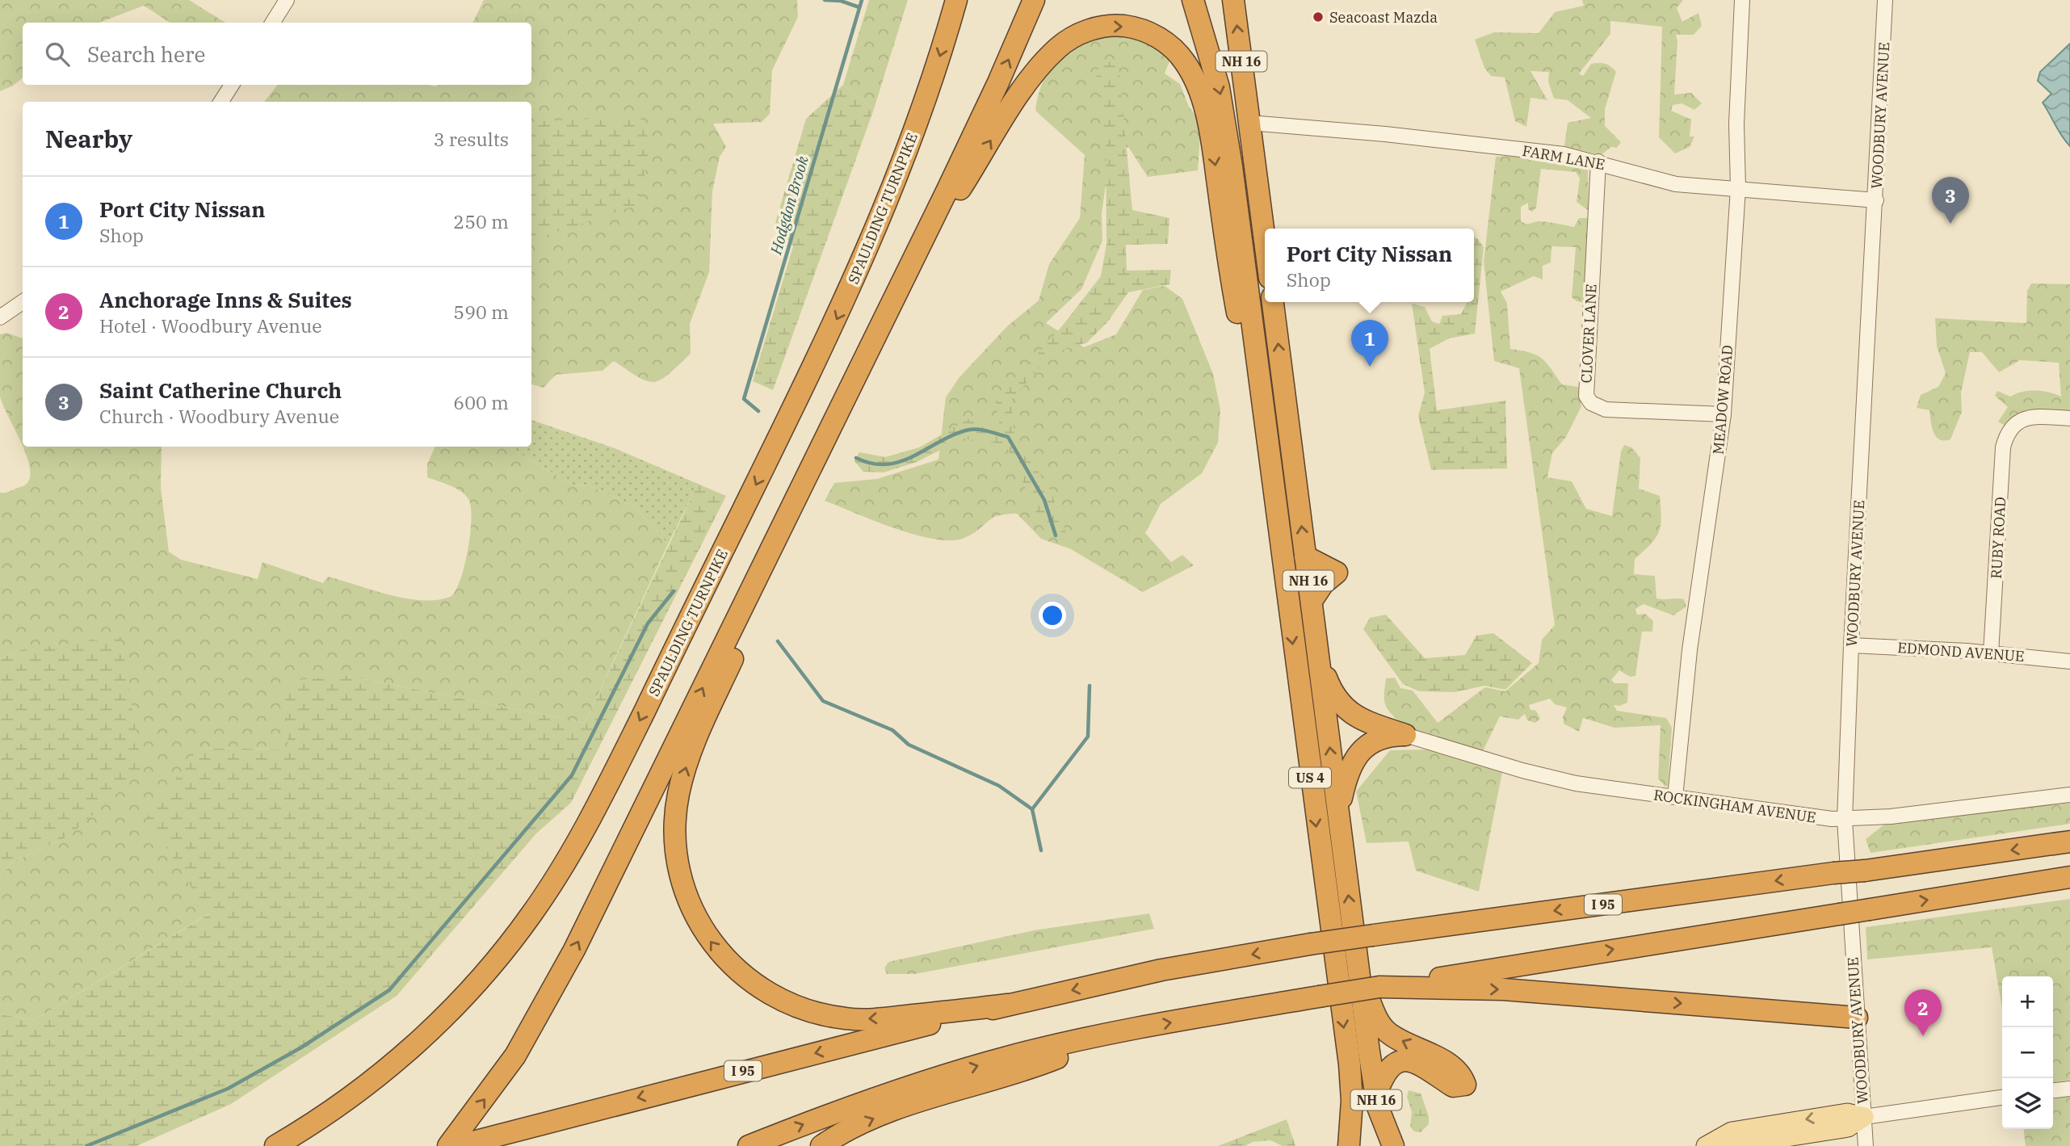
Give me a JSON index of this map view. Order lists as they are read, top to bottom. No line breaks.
{"streets":{"highway":["NH 16","SPAULDING TURNPIKE","US 4","I 95"],"street":["WOODBURY AVENUE","FARM LANE","CLOVER LANE","MEADOW ROAD","RUBY ROAD","EDMOND AVENUE","ROCKINGHAM AVENUE"]},"crossings":[["NH 16","FARM LANE"],["WOODBURY AVENUE","FARM LANE"],["WOODBURY AVENUE","EDMOND AVENUE"],["WOODBURY AVENUE","ROCKINGHAM AVENUE"],["FARM LANE","CLOVER LANE"],["FARM LANE","MEADOW ROAD"],["CLOVER LANE","MEADOW ROAD"],["MEADOW ROAD","ROCKINGHAM AVENUE"],["RUBY ROAD","EDMOND AVENUE"]],"water":["Hodgdon Brook"],"places":["Seacoast Mazda"],"page":{"search":"Search here","heading":["Nearby","3 results"],"list":[{"mark":"1","name":"Port City Nissan","note":"Shop","value":"250 m"},{"mark":"2","name":"Anchorage Inns & Suites","note":"Hotel · Woodbury Avenue","value":"590 m"},{"mark":"3","name":"Saint Catherine Church","note":"Church · Woodbury Avenue","value":"600 m"}],"pins":["3","1","2"],"popup":["Port City Nissan","Shop"],"map_buttons":["+","−"]}}
